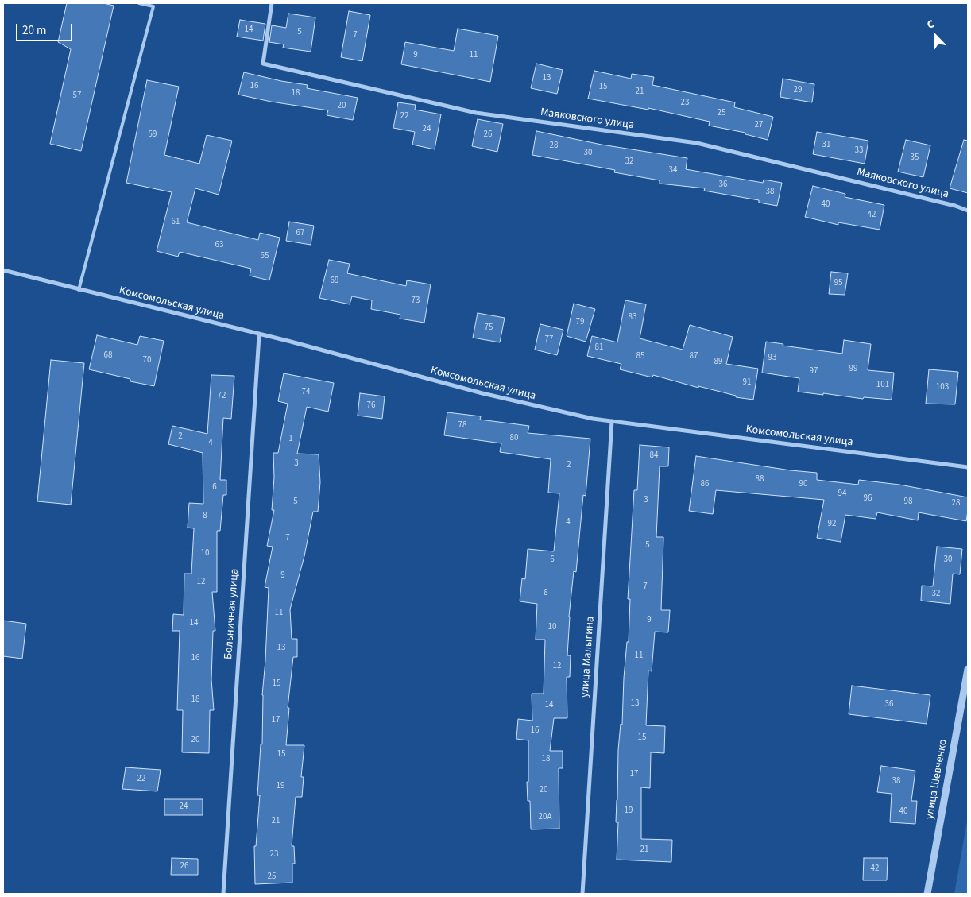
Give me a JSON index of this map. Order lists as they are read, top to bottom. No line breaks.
{"streets":{"street":["Маяковского улица","Комсомольская улица","Больничная улица","улица Малыгина","улица Шевченко"]},"crossings":[["Комсомольская улица","Больничная улица"],["Комсомольская улица","улица Малыгина"]],"house_numbers":["14","5","7","9","11","13","16","15","29","21","18","57","23","20","25","22","27","24","59","26","31","28","33","30","35","32","34","36","38","40","42","61","67","63","65","69","95","73","83","79","75","77","81","68","85","87","93","70","89","99","97","91","101","103","74","72","76","78","2","80","1","4","84","3","2","88","86","90","6","94","96","3","5","98","28","8","4","92","7","5","10","6","30","9","12","7","8","32","11","9","14","10","13","11","16","12","15","18","13","36","14","17","16","15","20","15","18","17","22","38","19","20","24","19","40","20А","21","21","23","26","42","25"],"scale_bar":"20 m","north":"top"}
